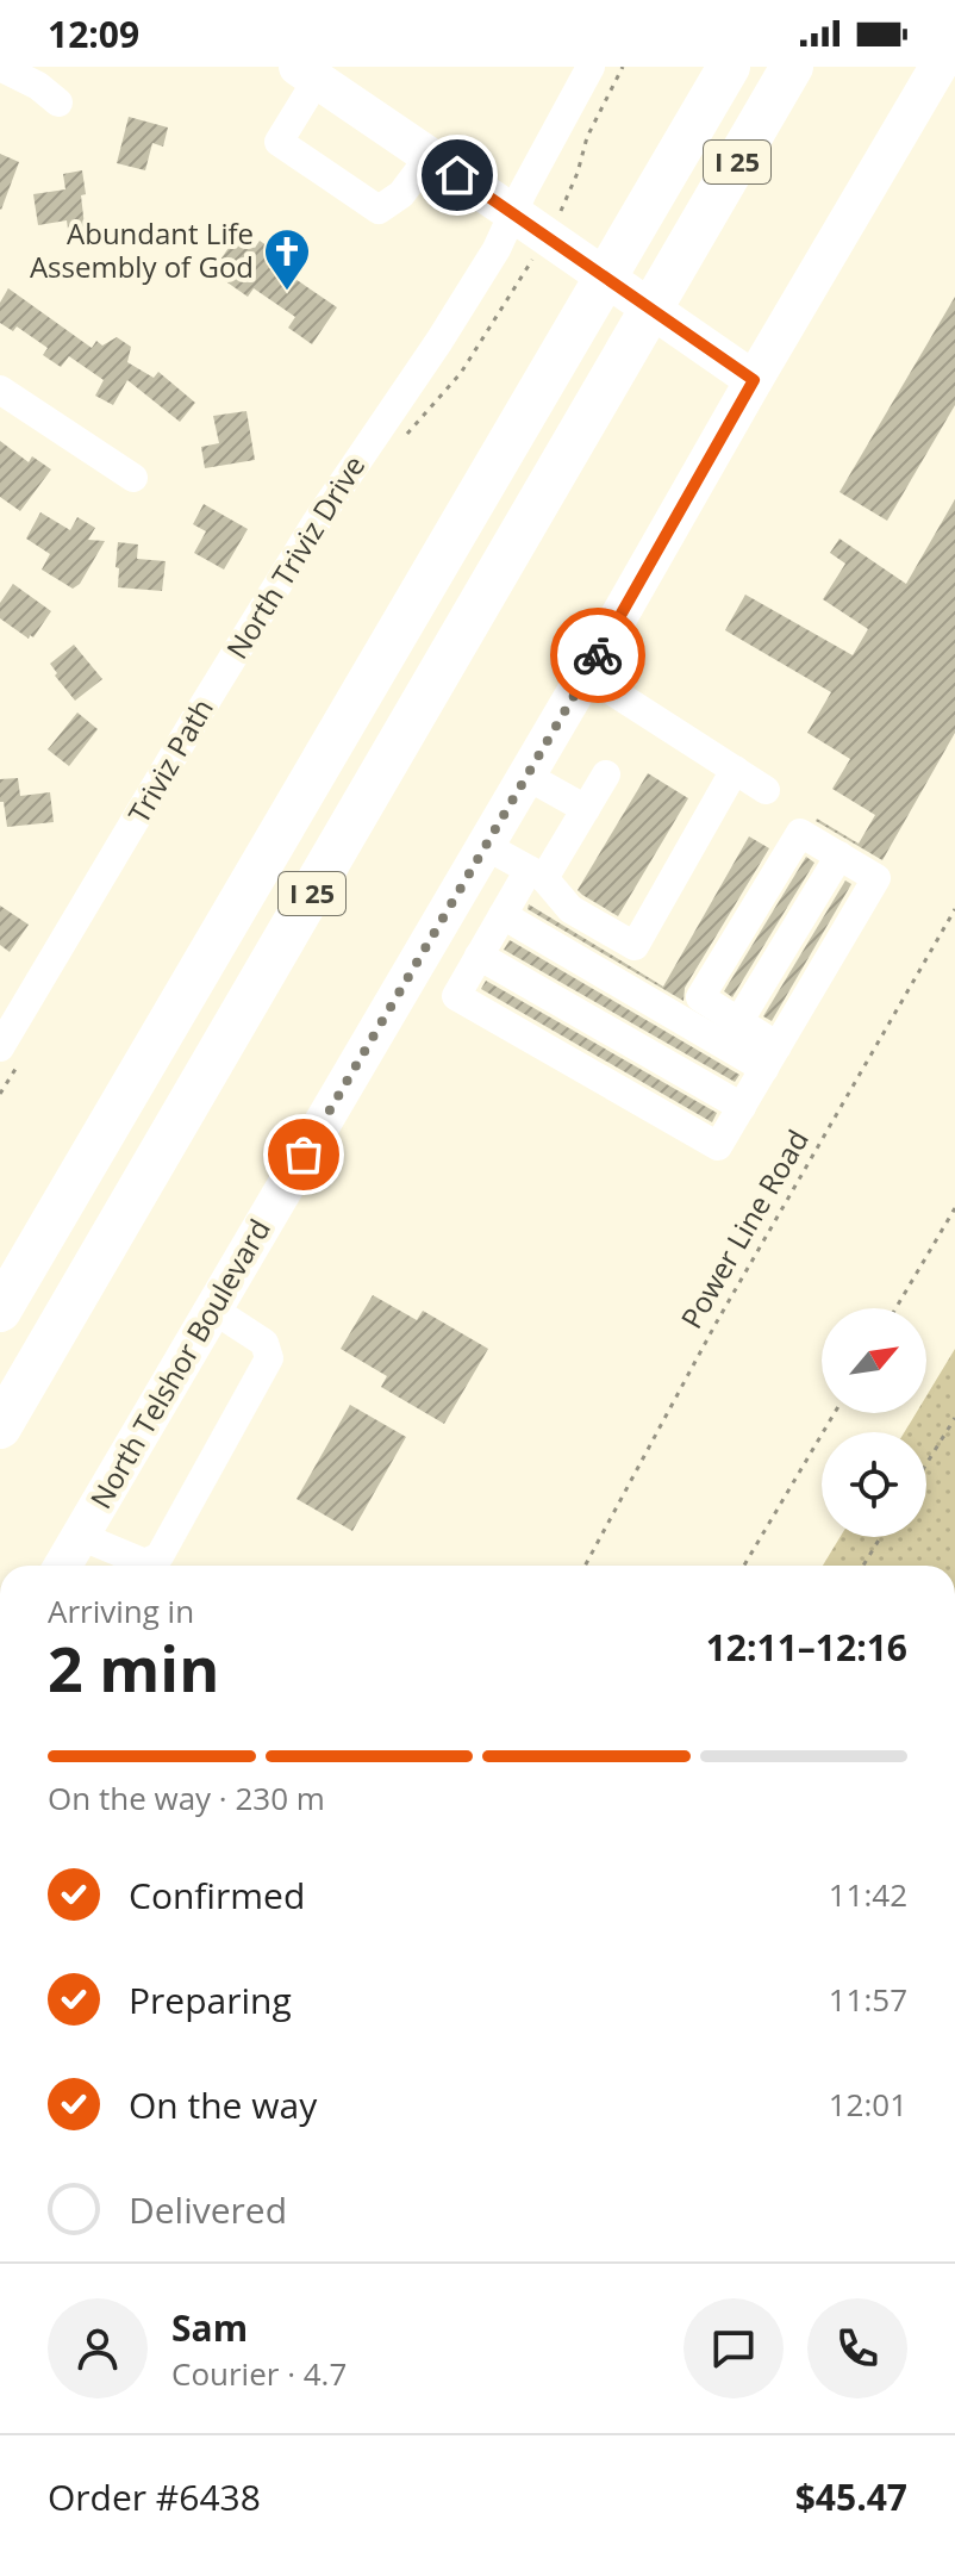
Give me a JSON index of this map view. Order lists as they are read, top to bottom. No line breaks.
{"streets":{"highway":["I 25"],"main road":["North Telshor Boulevard"],"street":["North Triviz Drive"],"path":["Power Line Road"]},"places":{"church":["Abundant Life Assembly of God"]},"north":"top right","page":{"status":"12:09","heading":["2 min","Arriving in","12:11–12:16"],"panel":["Sam","Courier · 4.7","Order #6438","$45.47"],"bar":"On the way · 230 m","list":[["Confirmed","11:42"],["Preparing","11:57"],["On the way","12:01"],"Delivered"]}}
